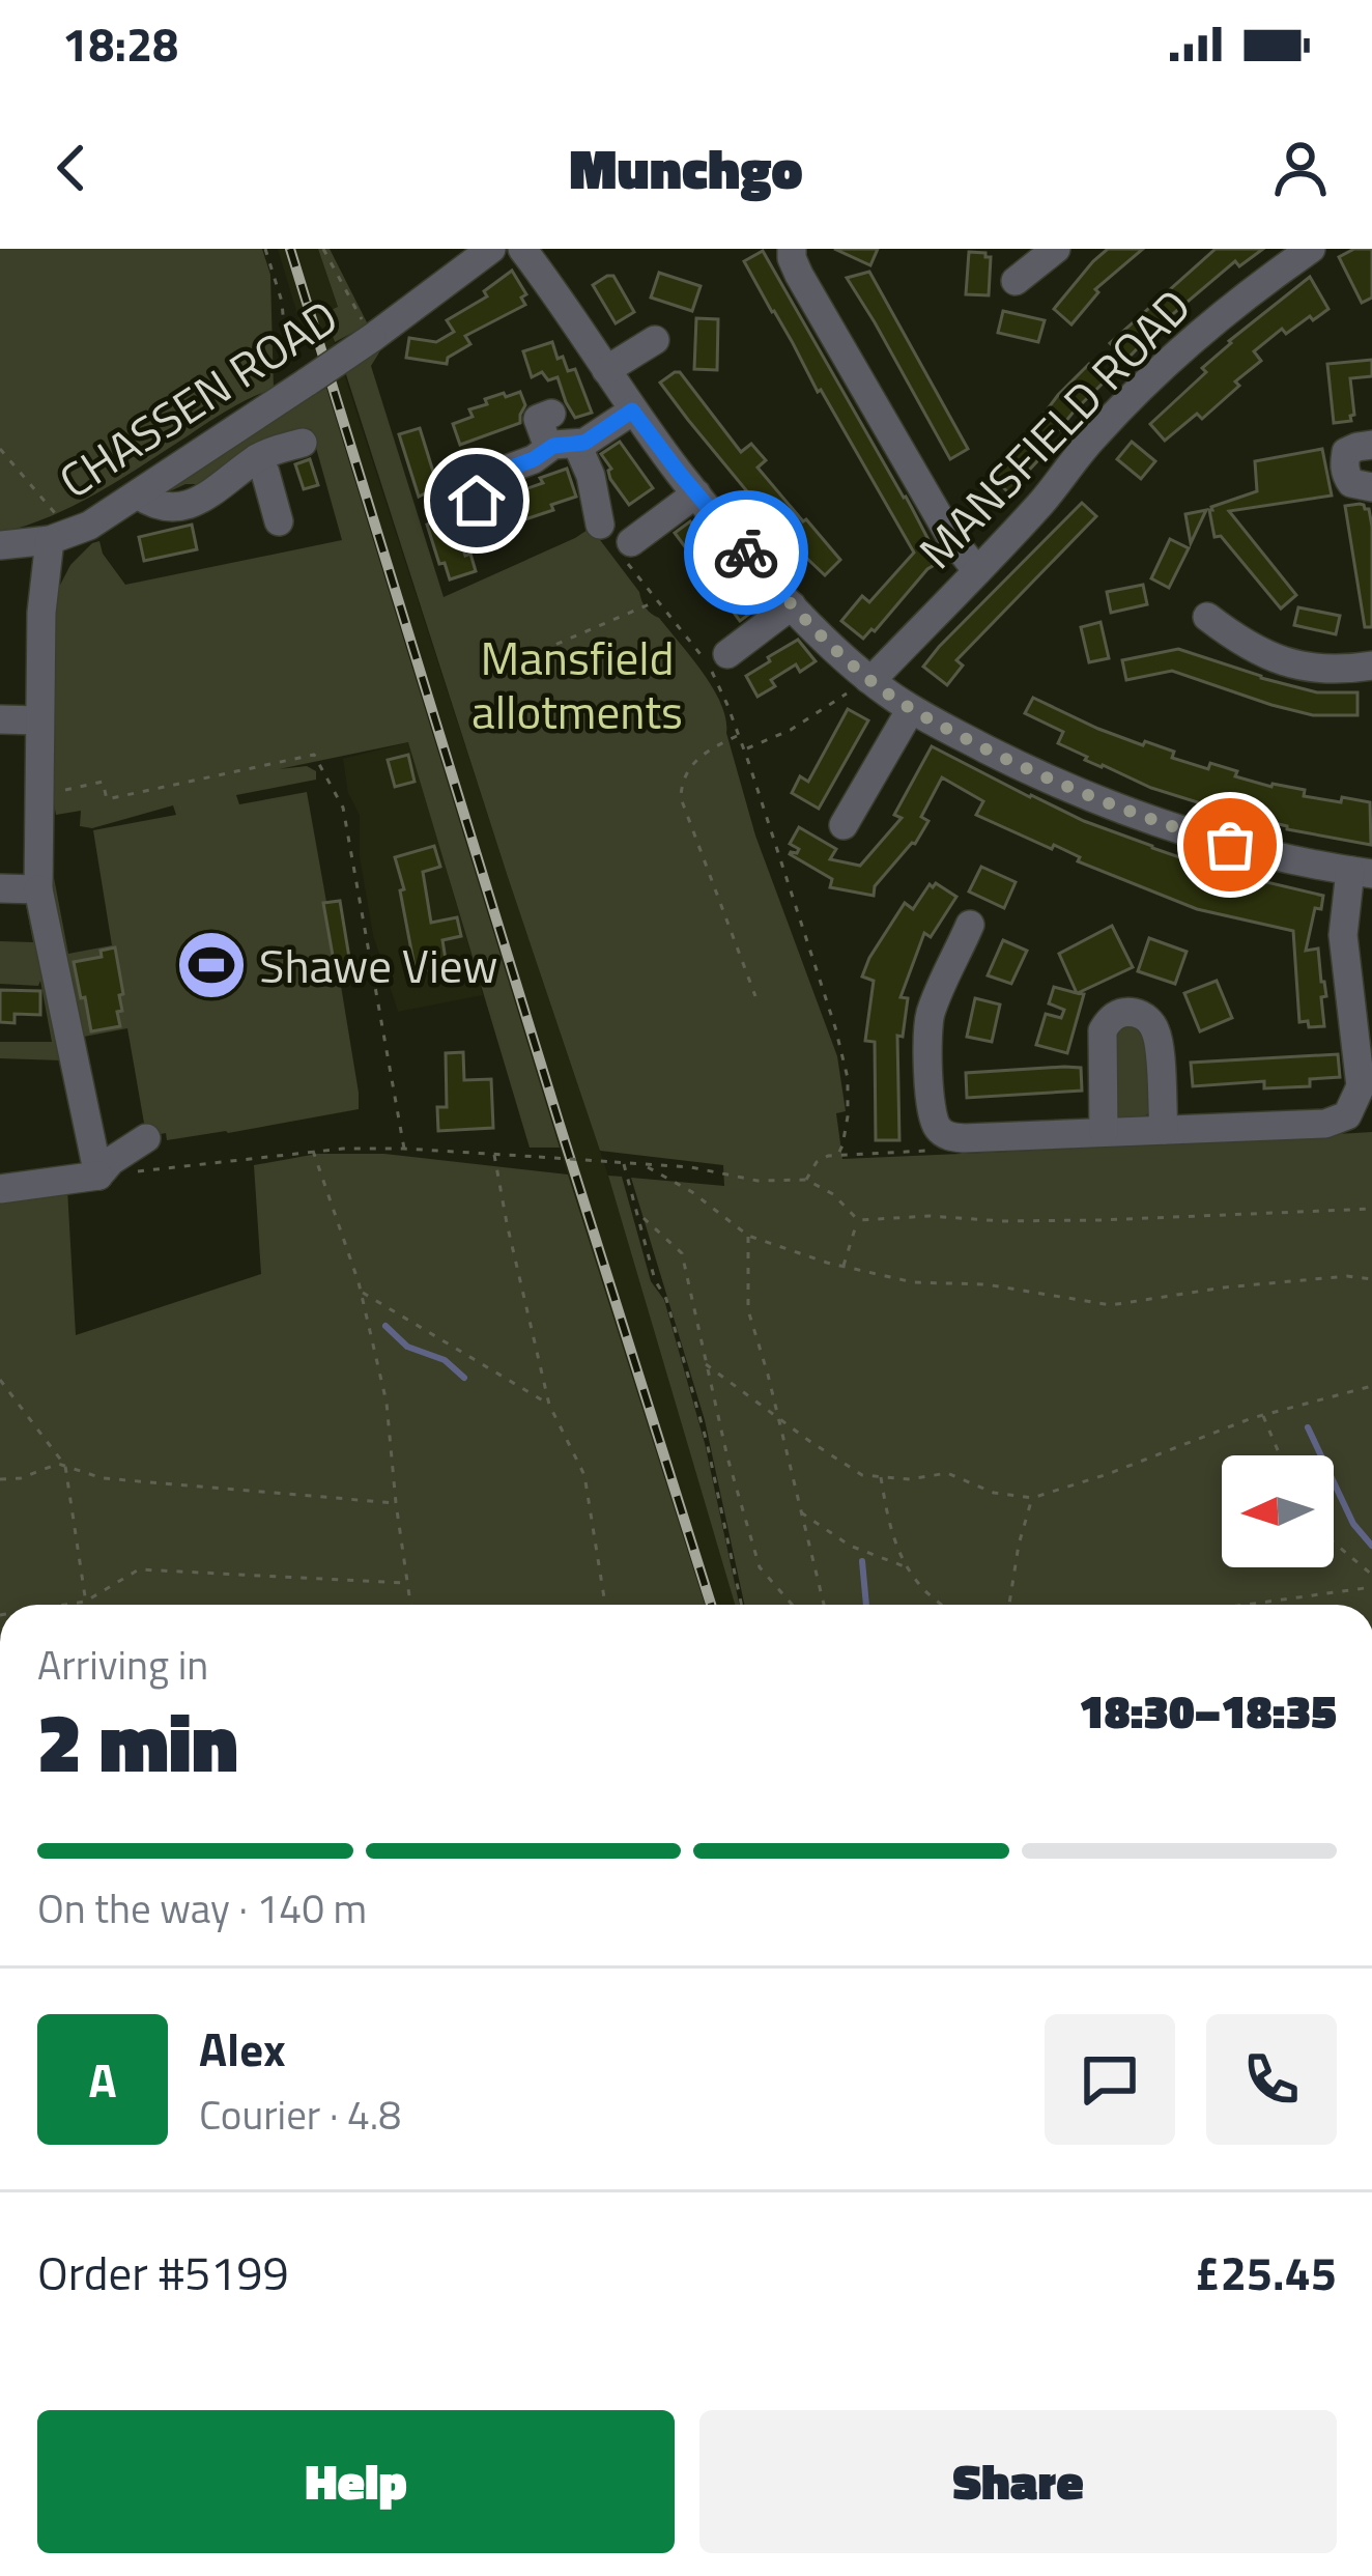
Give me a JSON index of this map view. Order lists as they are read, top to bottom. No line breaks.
{"streets":{"street":["CHASSEN ROAD","MANSFIELD ROAD"]},"parks":["Mansfield allotments"],"places":{"sports":["Shawe View"]},"north":"left","page":{"status":"18:28","header":"Munchgo","heading":["2 min","Arriving in","18:30–18:35"],"panel":["Alex","Courier · 4.8","Order #5199","£25.45"],"bar":"On the way · 140 m","round":"A","buttons":["Help","Share"]}}
